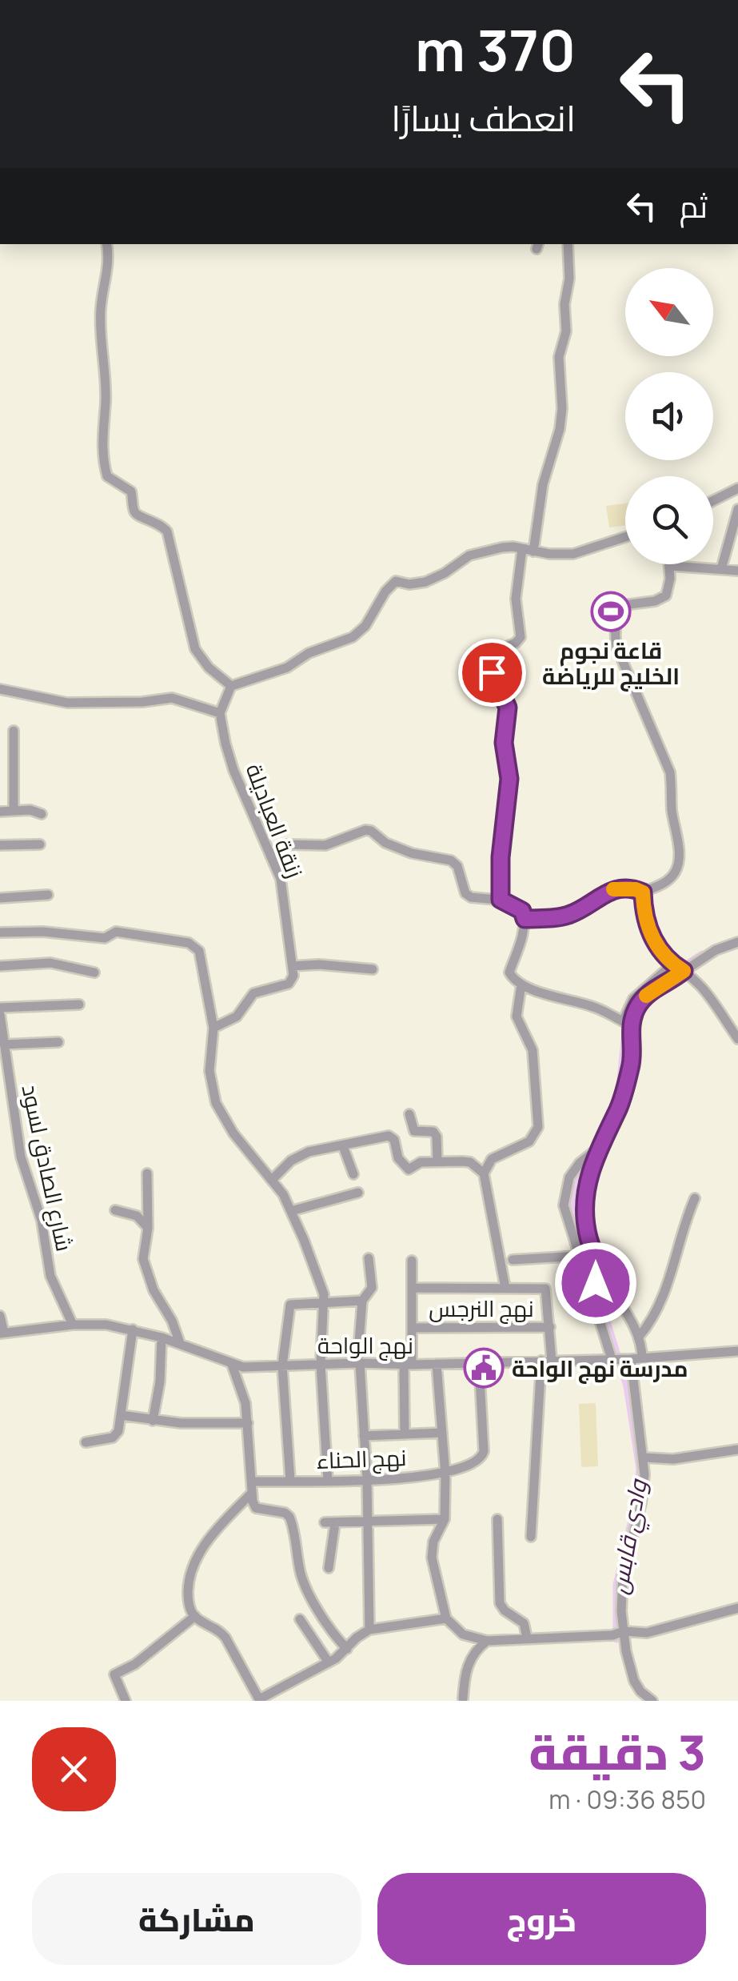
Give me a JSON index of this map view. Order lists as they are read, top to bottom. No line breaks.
{"streets":{"street":["زنقة العباديلة","شارع الصادق لسود","نهج النرجس","نهج الواحة","نهج الحناء"]},"crossings":[["شارع الصادق لسود","نهج الواحة"],["نهج الواحة","نهج الحناء"]],"water":["وادي قابس"],"places":{"sports":["قاعة نجوم الخليج للرياضة"],"public building":["مدرسة نهج الواحة"]},"north":"top left","page":{"turn":["370 m","انعطف يسارًا"],"then":"ثم","heading":["3 دقيقة","850 m · 09:36"],"buttons":["خروج","مشاركة"]}}
